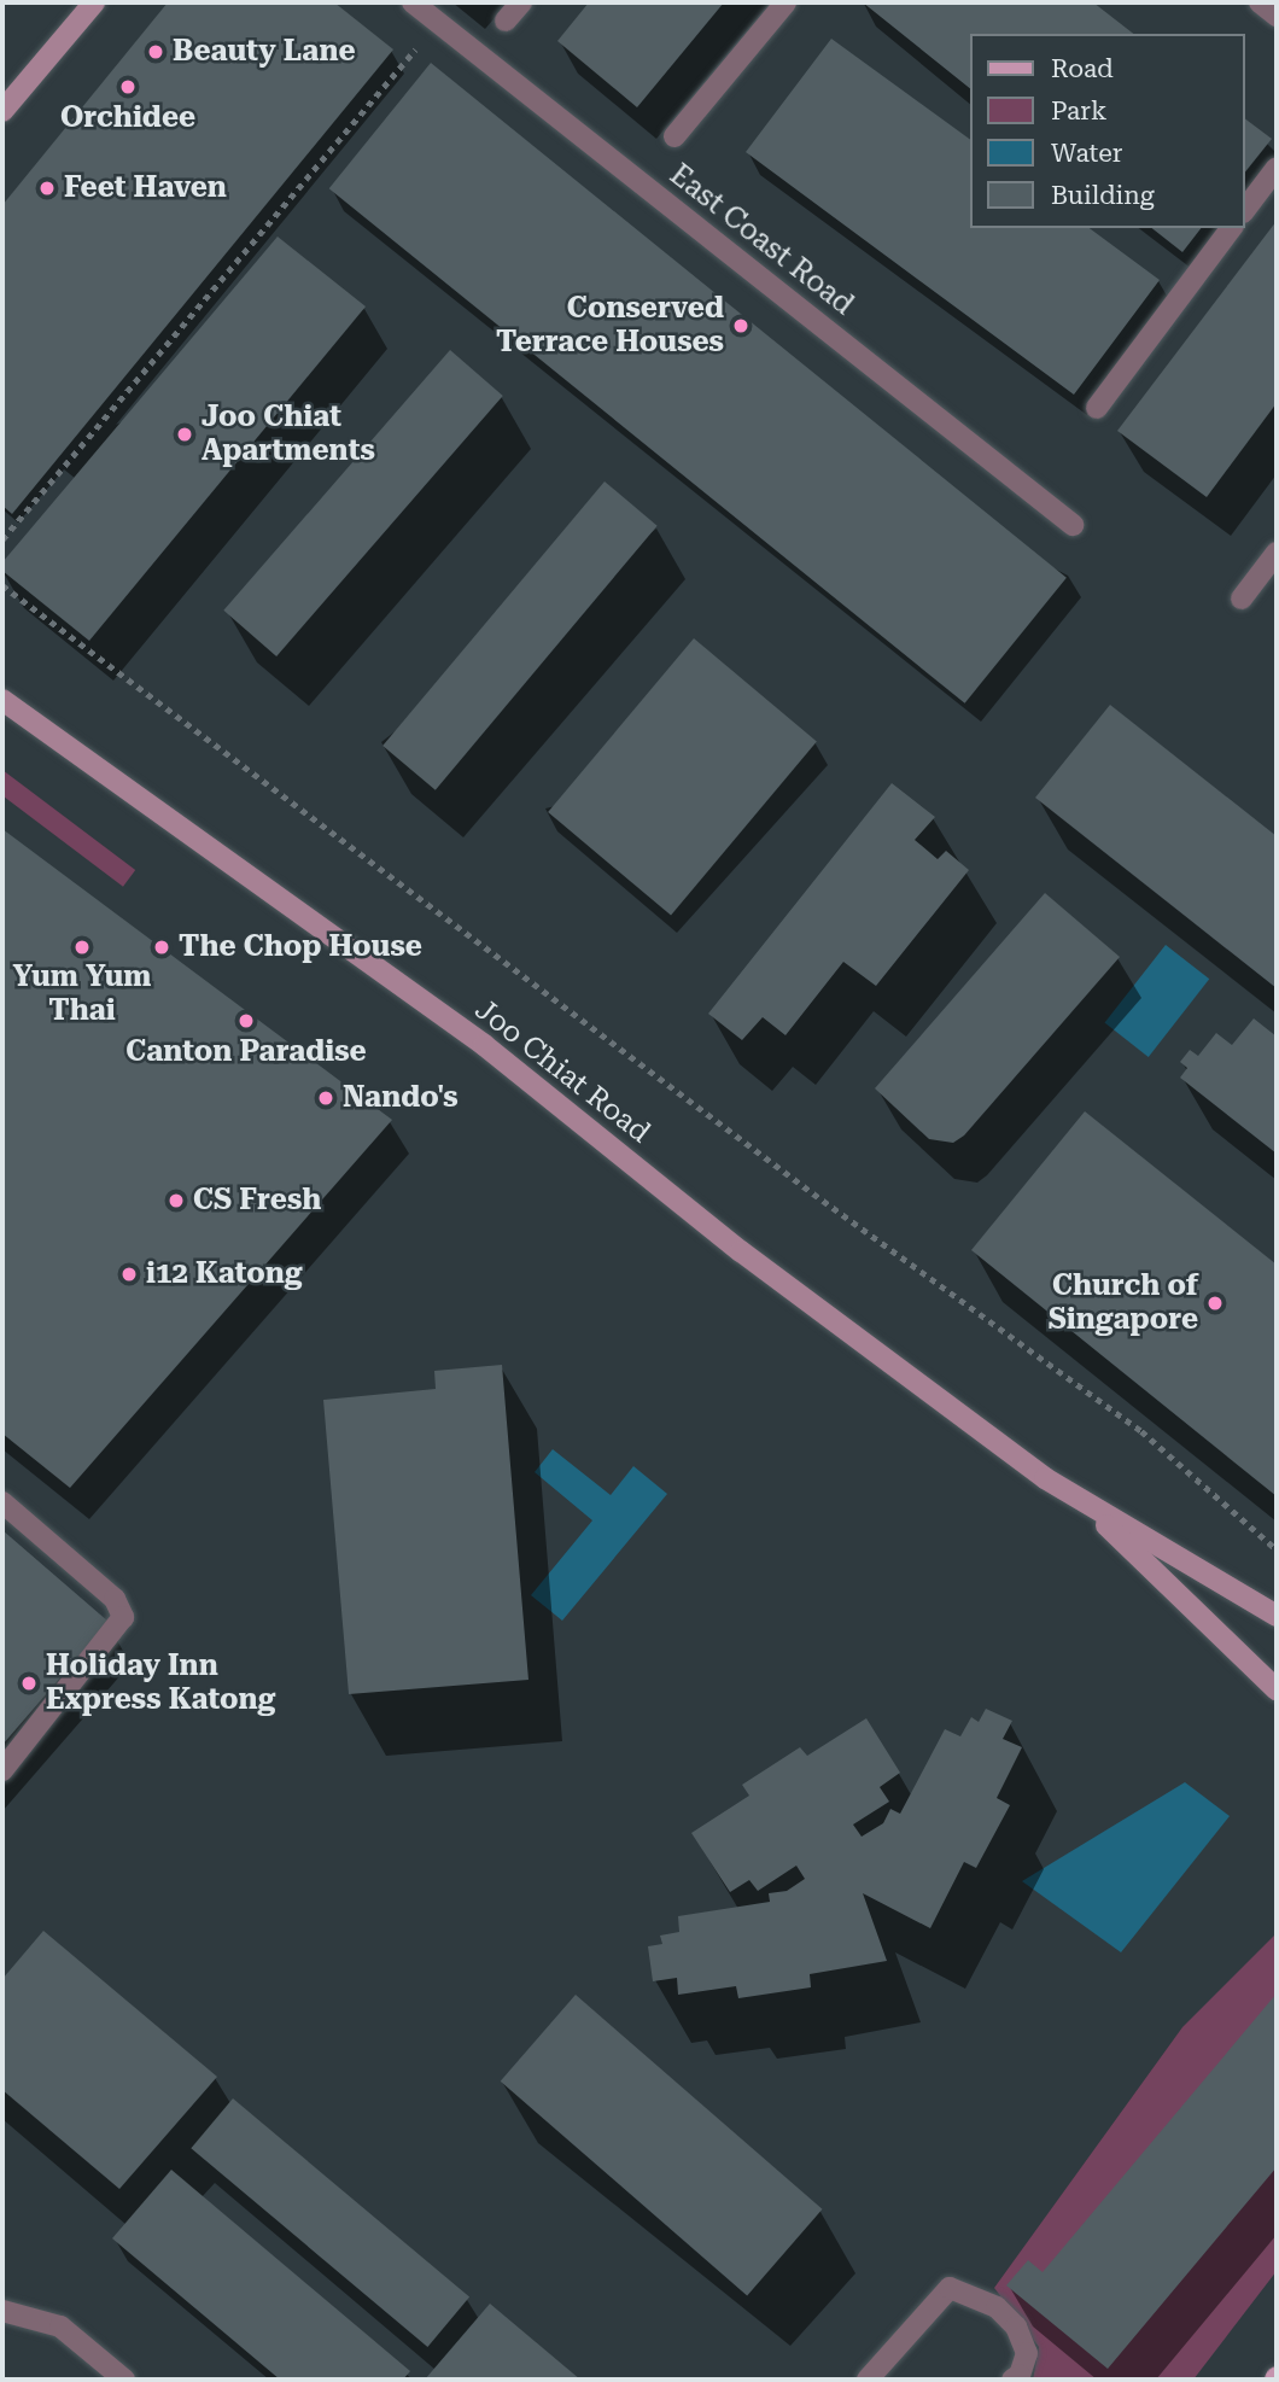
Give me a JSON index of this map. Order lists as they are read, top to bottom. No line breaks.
{"streets":{"street":["East Coast Road","Joo Chiat Road"]},"places":["Beauty Lane","Orchidee","Feet Haven","Conserved Terrace Houses","Joo Chiat Apartments","Yum Yum Thai","The Chop House","Canton Paradise","Nando's","CS Fresh","i12 Katong","Church of Singapore","Holiday Inn Express Katong"],"legend":["Road","Park","Water","Building"]}
